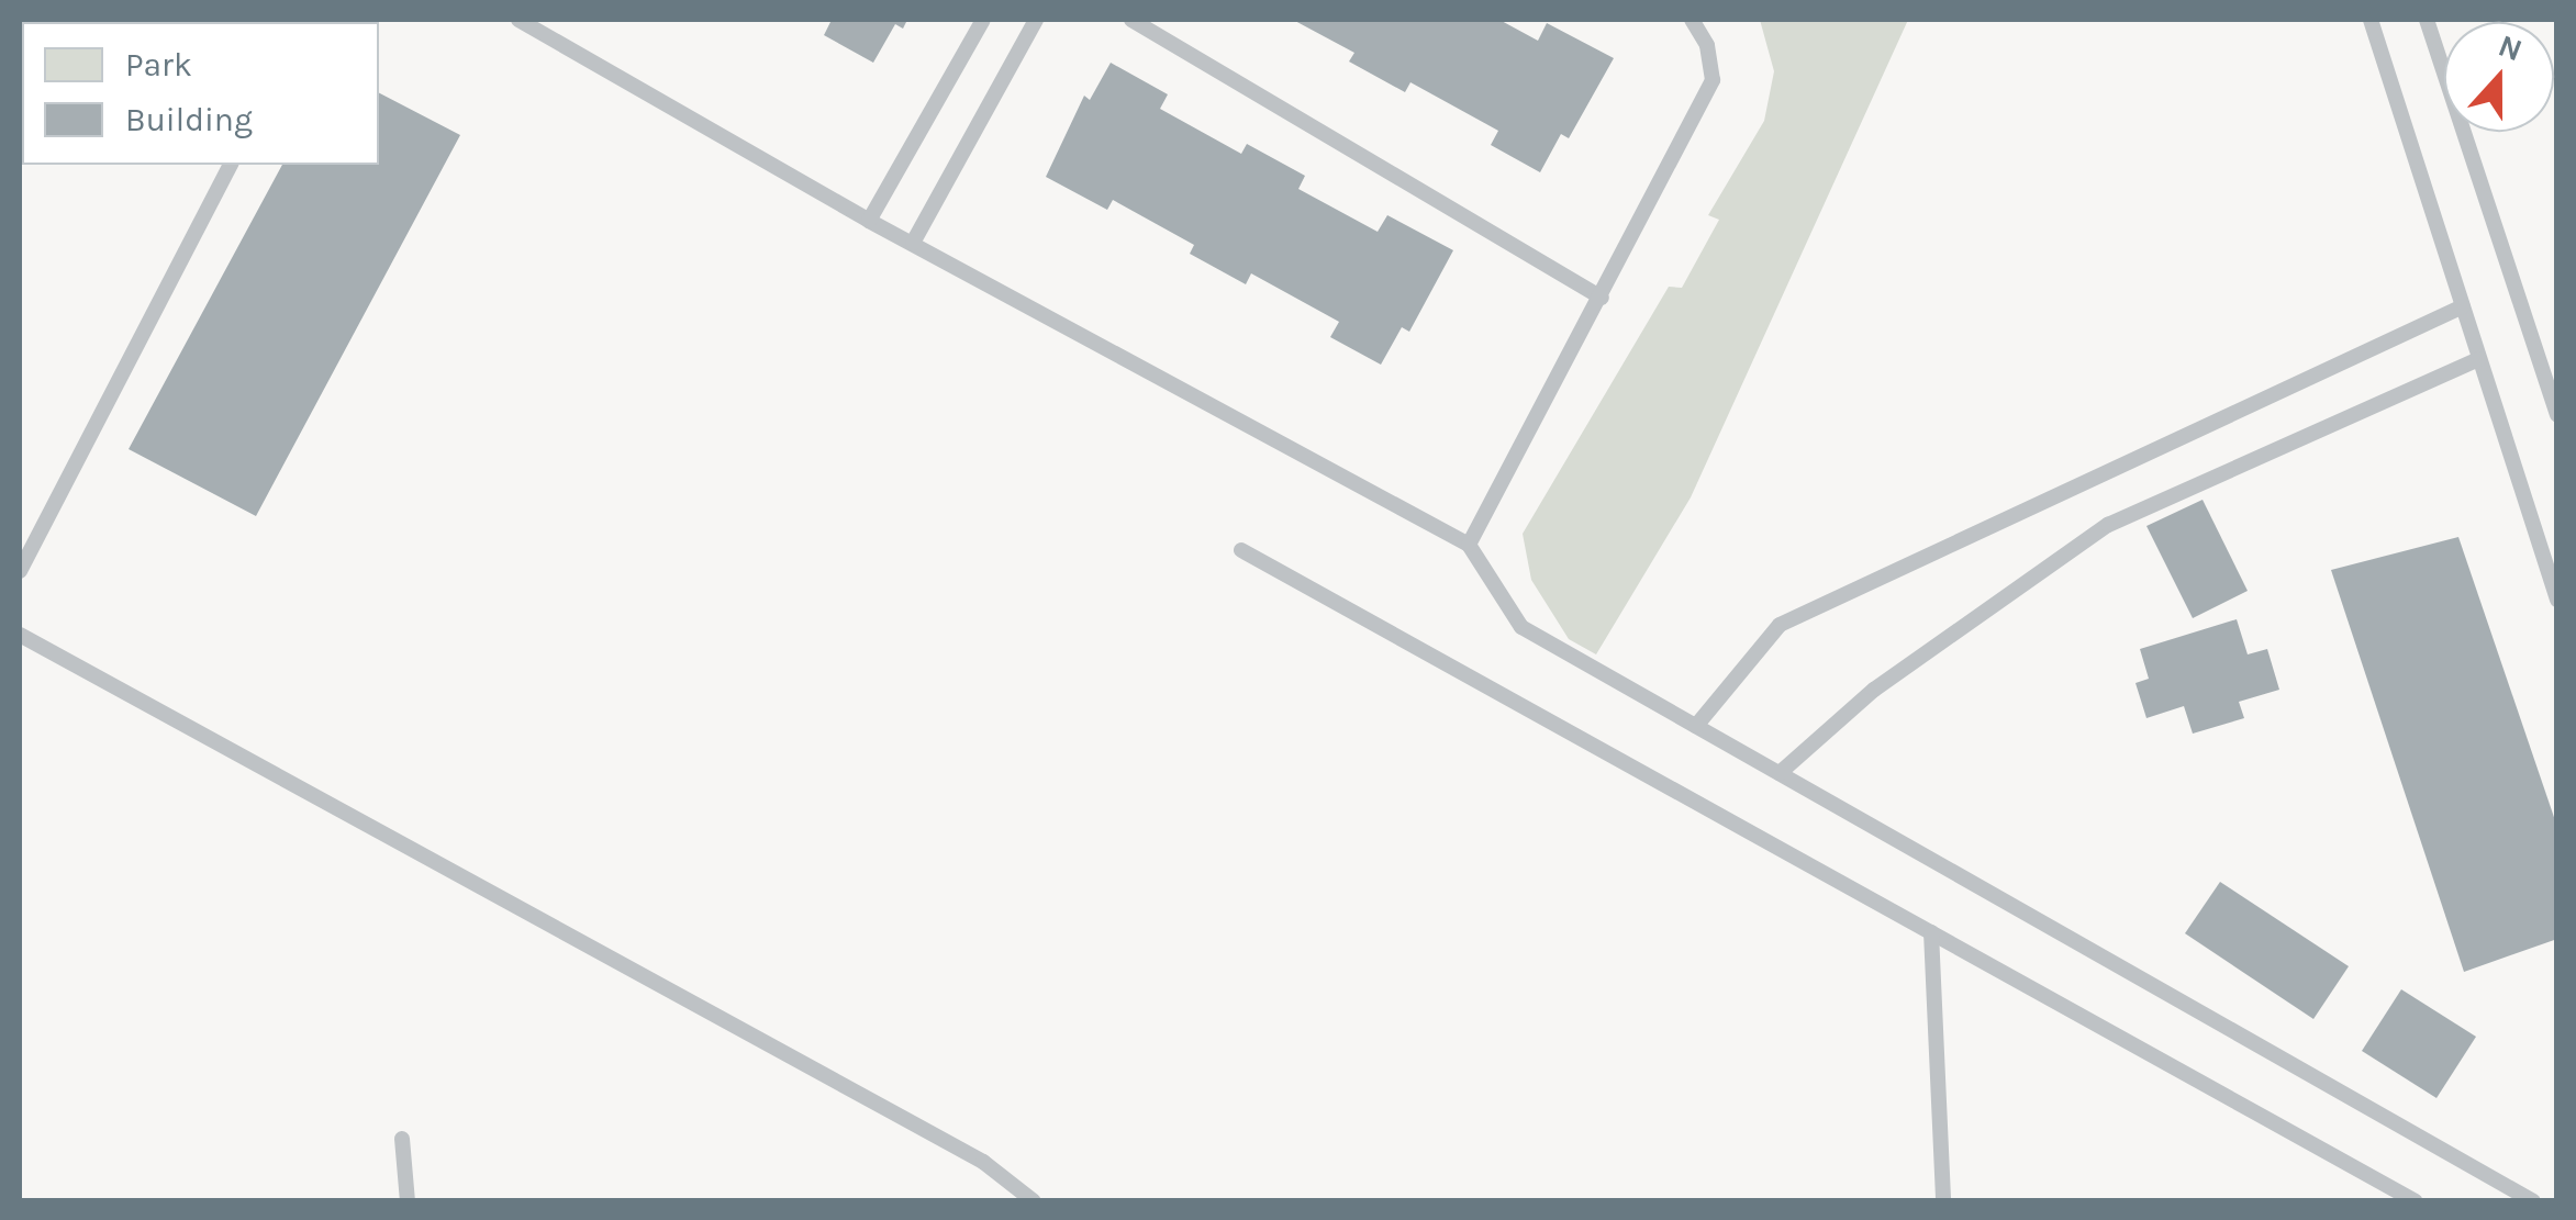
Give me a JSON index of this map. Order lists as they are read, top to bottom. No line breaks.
{"legend":["Park","Building"],"north":"top"}
